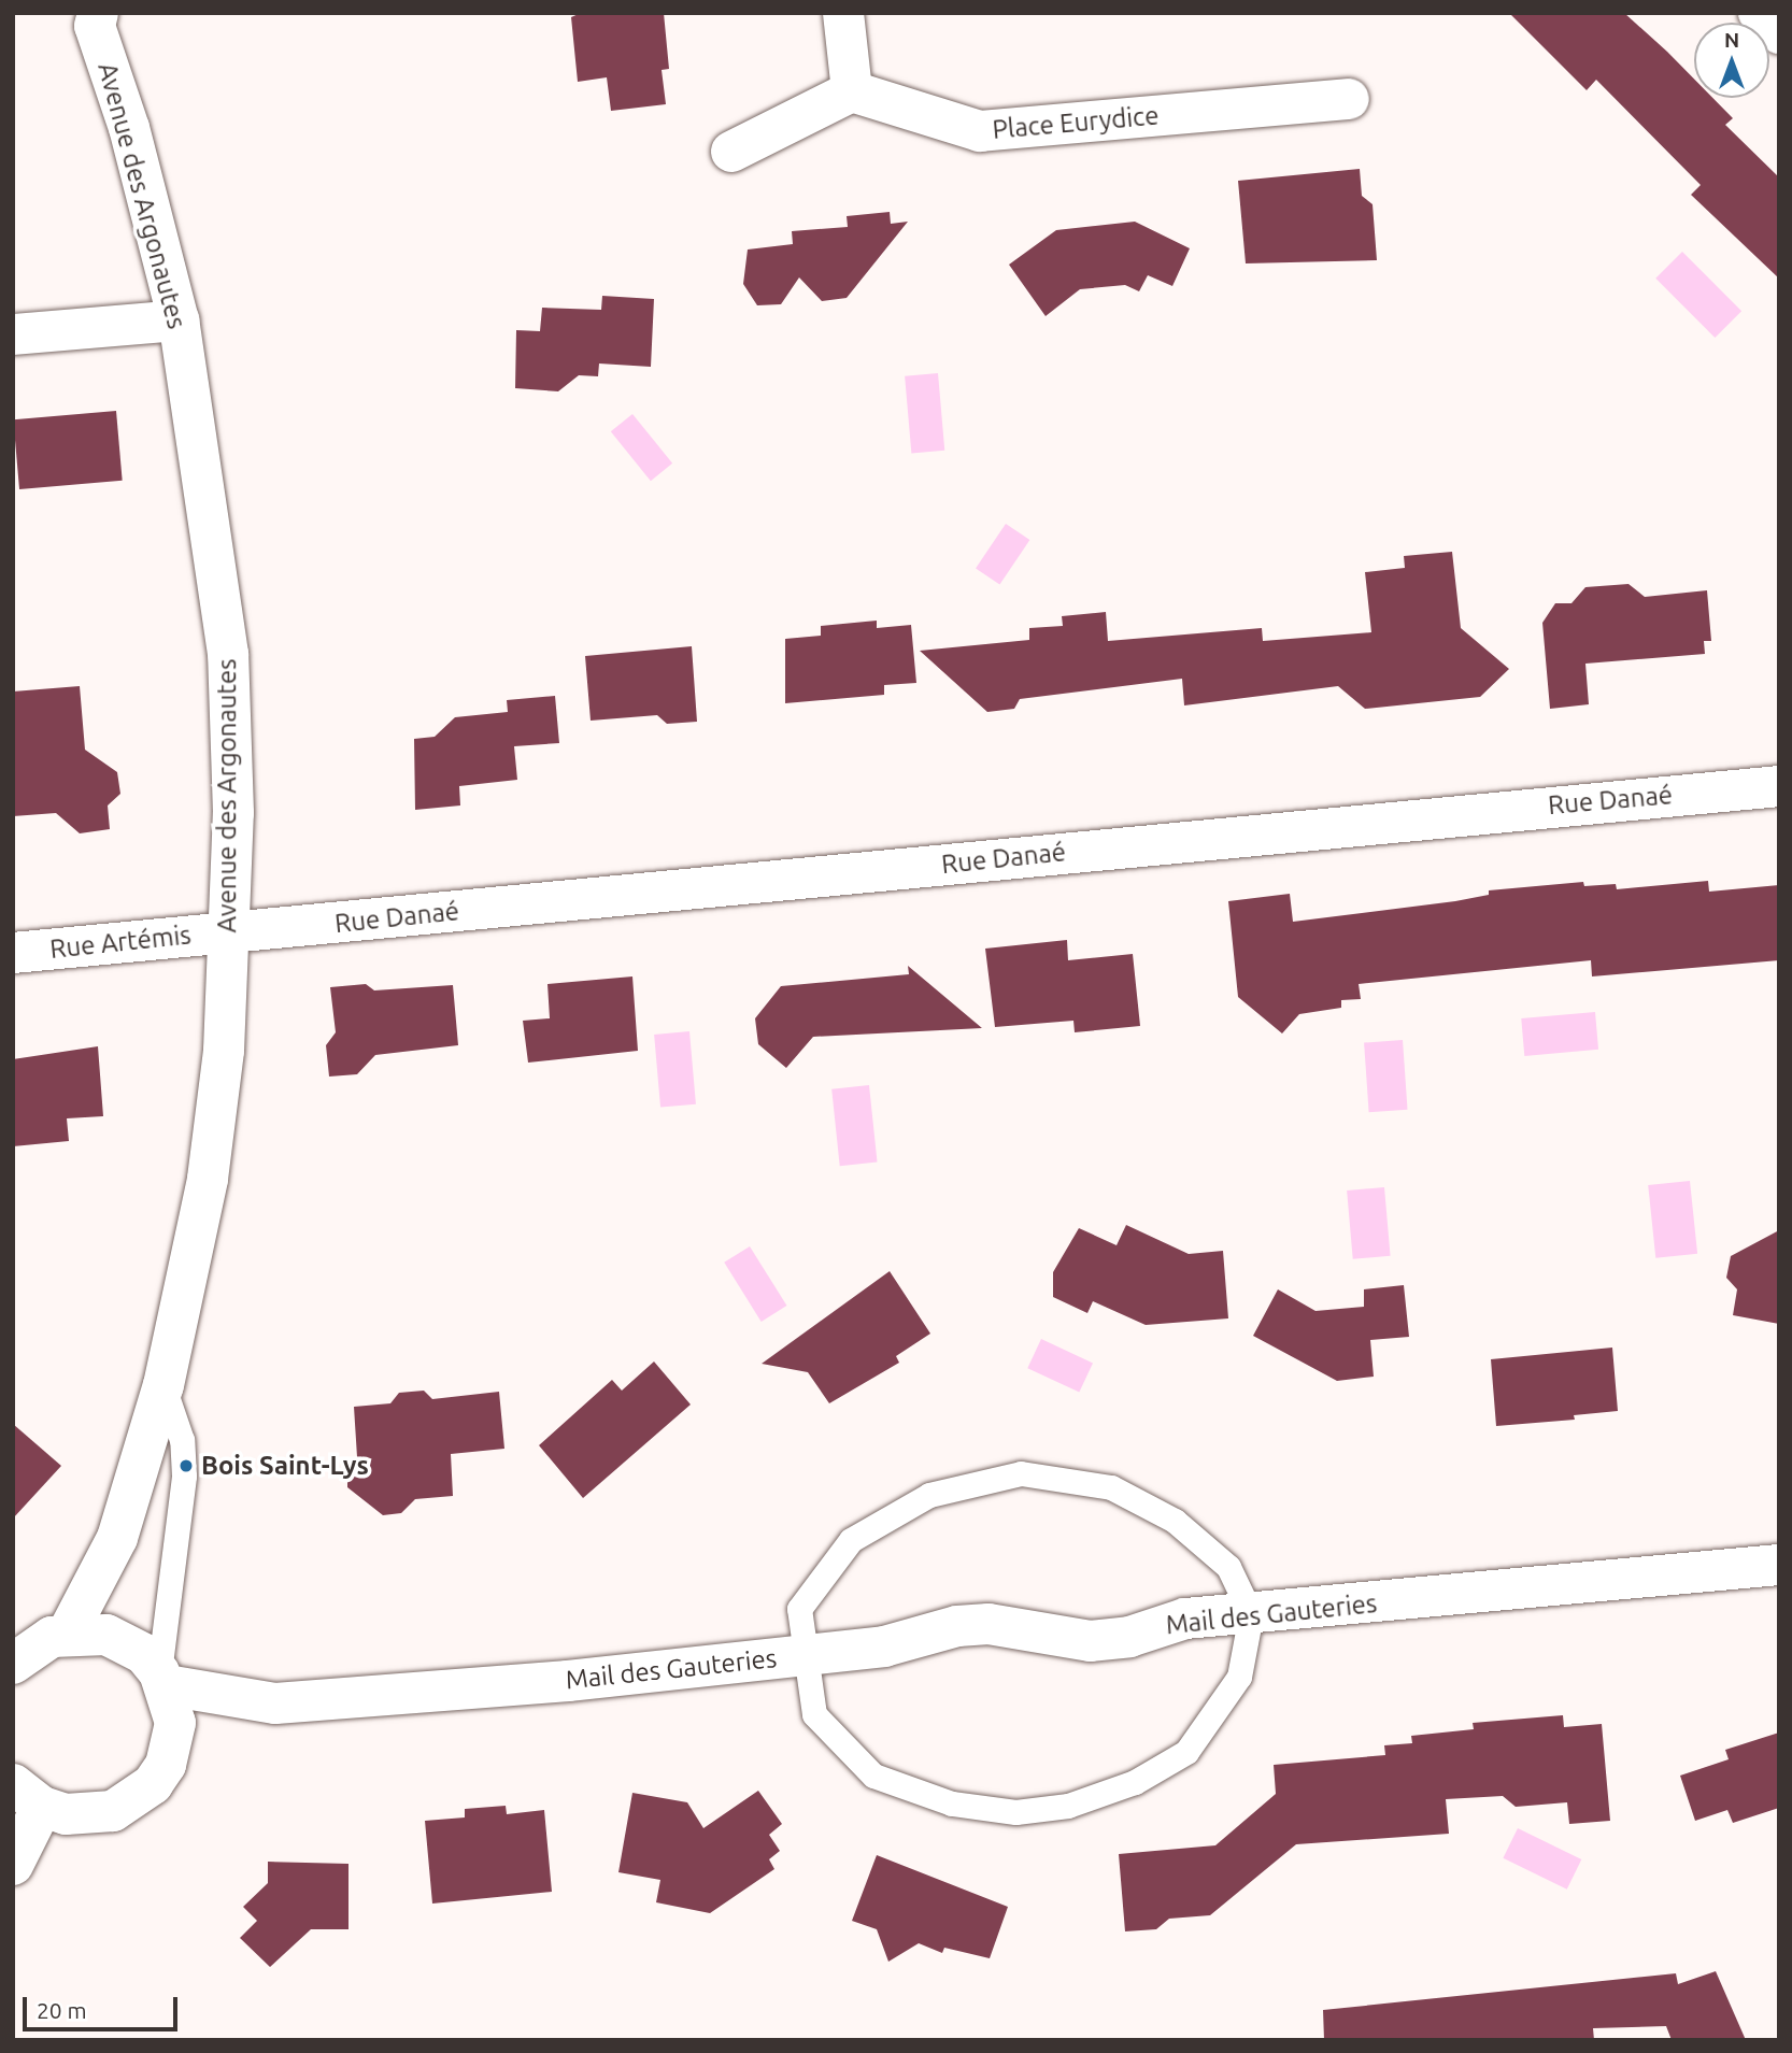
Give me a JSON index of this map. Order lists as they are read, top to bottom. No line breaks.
{"streets":{"street":["Place Eurydice","Avenue des Argonautes","Rue Danaé","Rue Artémis","Mail des Gauteries"]},"crossings":[["Avenue des Argonautes","Rue Danaé"],["Avenue des Argonautes","Rue Artémis"],["Rue Danaé","Rue Artémis"]],"places":["Bois Saint-Lys"],"scale_bar":"20 m","north":"top"}
